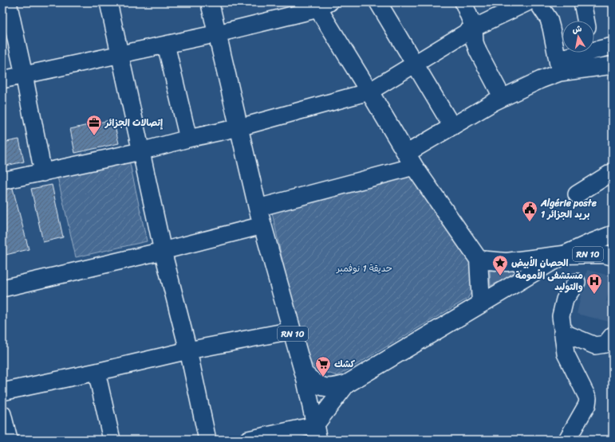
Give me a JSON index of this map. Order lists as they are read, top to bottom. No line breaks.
{"streets":{"main road":["RN 10"]},"parks":["حديقة 1 نوفمبر"],"places":{"office":["إتصالات الجزائر"],"public building":["Algérie poste 1 بريد الجزائر"],"place":["الحصان الأبيض"],"hospital":["مستشفى الأمومة والتوليد"],"supermarket":["كشك"]},"north":"top"}
